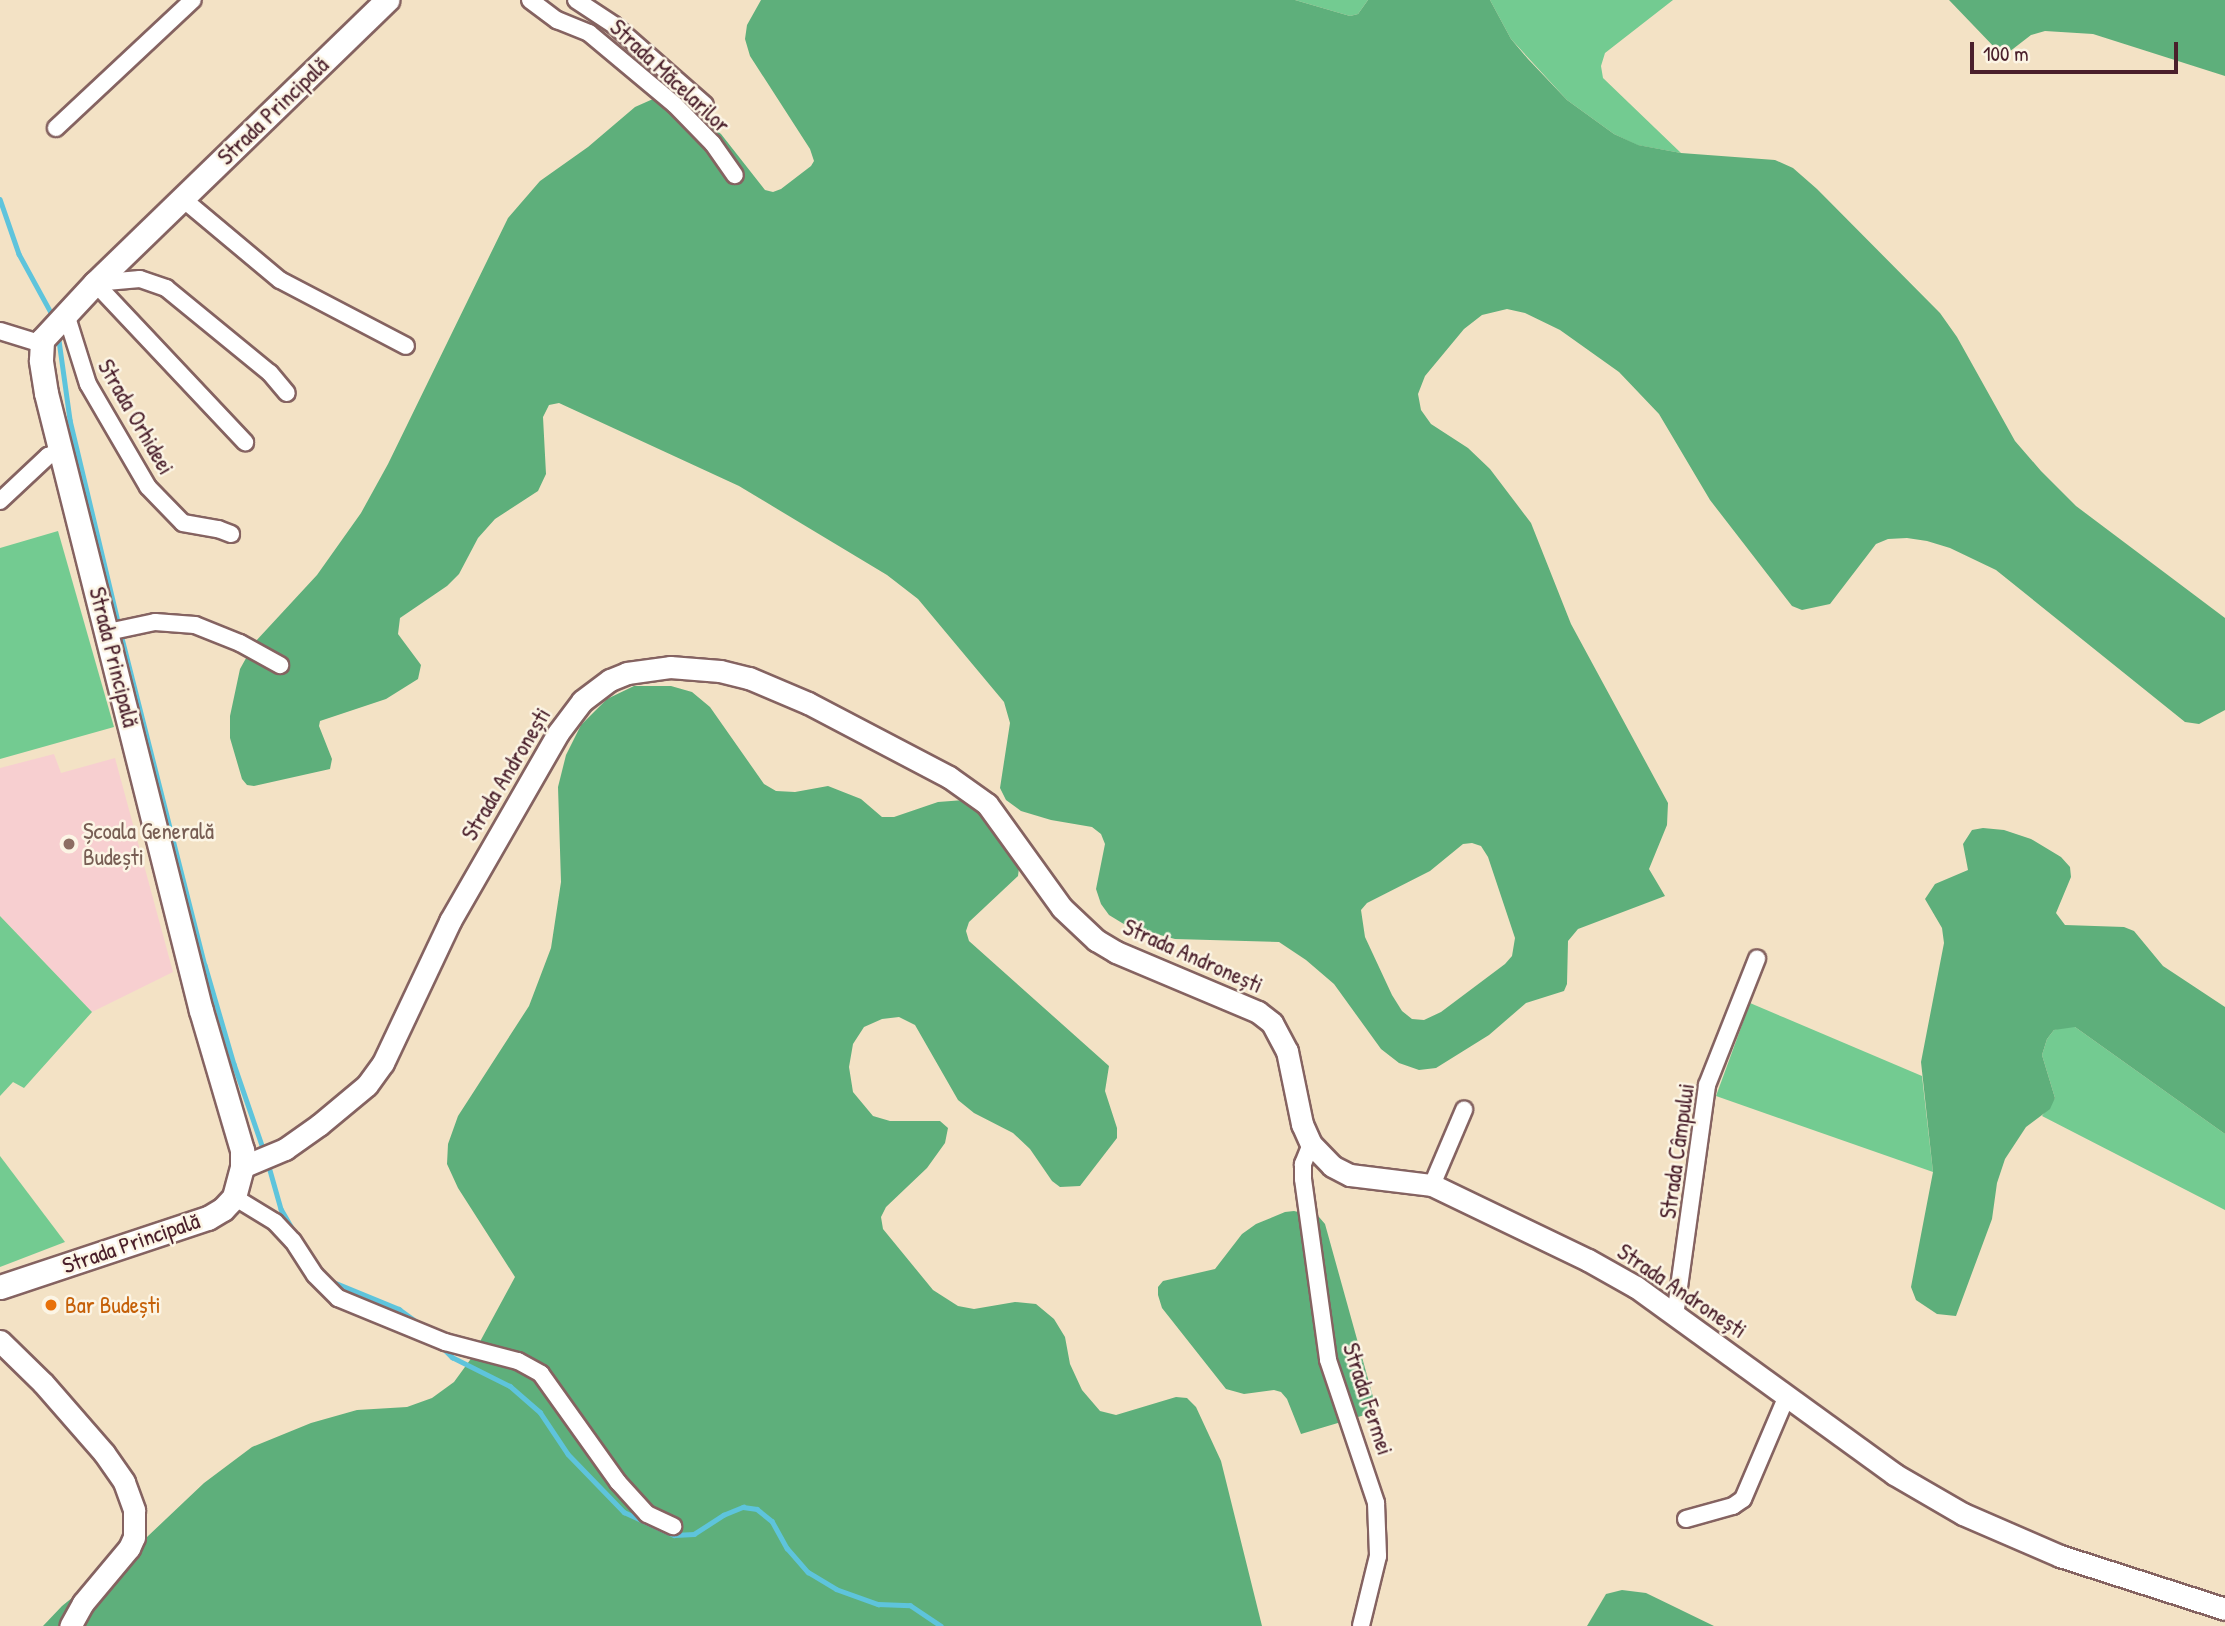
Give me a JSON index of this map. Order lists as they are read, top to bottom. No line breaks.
{"streets":{"main road":["Strada Principală"],"street":["Strada Măcelarilor","Strada Orhideei","Strada Andronești","Strada Câmpului","Strada Fermei"]},"crossings":[["Strada Principală","Strada Orhideei"],["Strada Principală","Strada Andronești"],["Strada Andronești","Strada Câmpului"],["Strada Andronești","Strada Fermei"]],"places":["Școala Generală Budești","Bar Budești"],"scale_bar":"100 m"}
